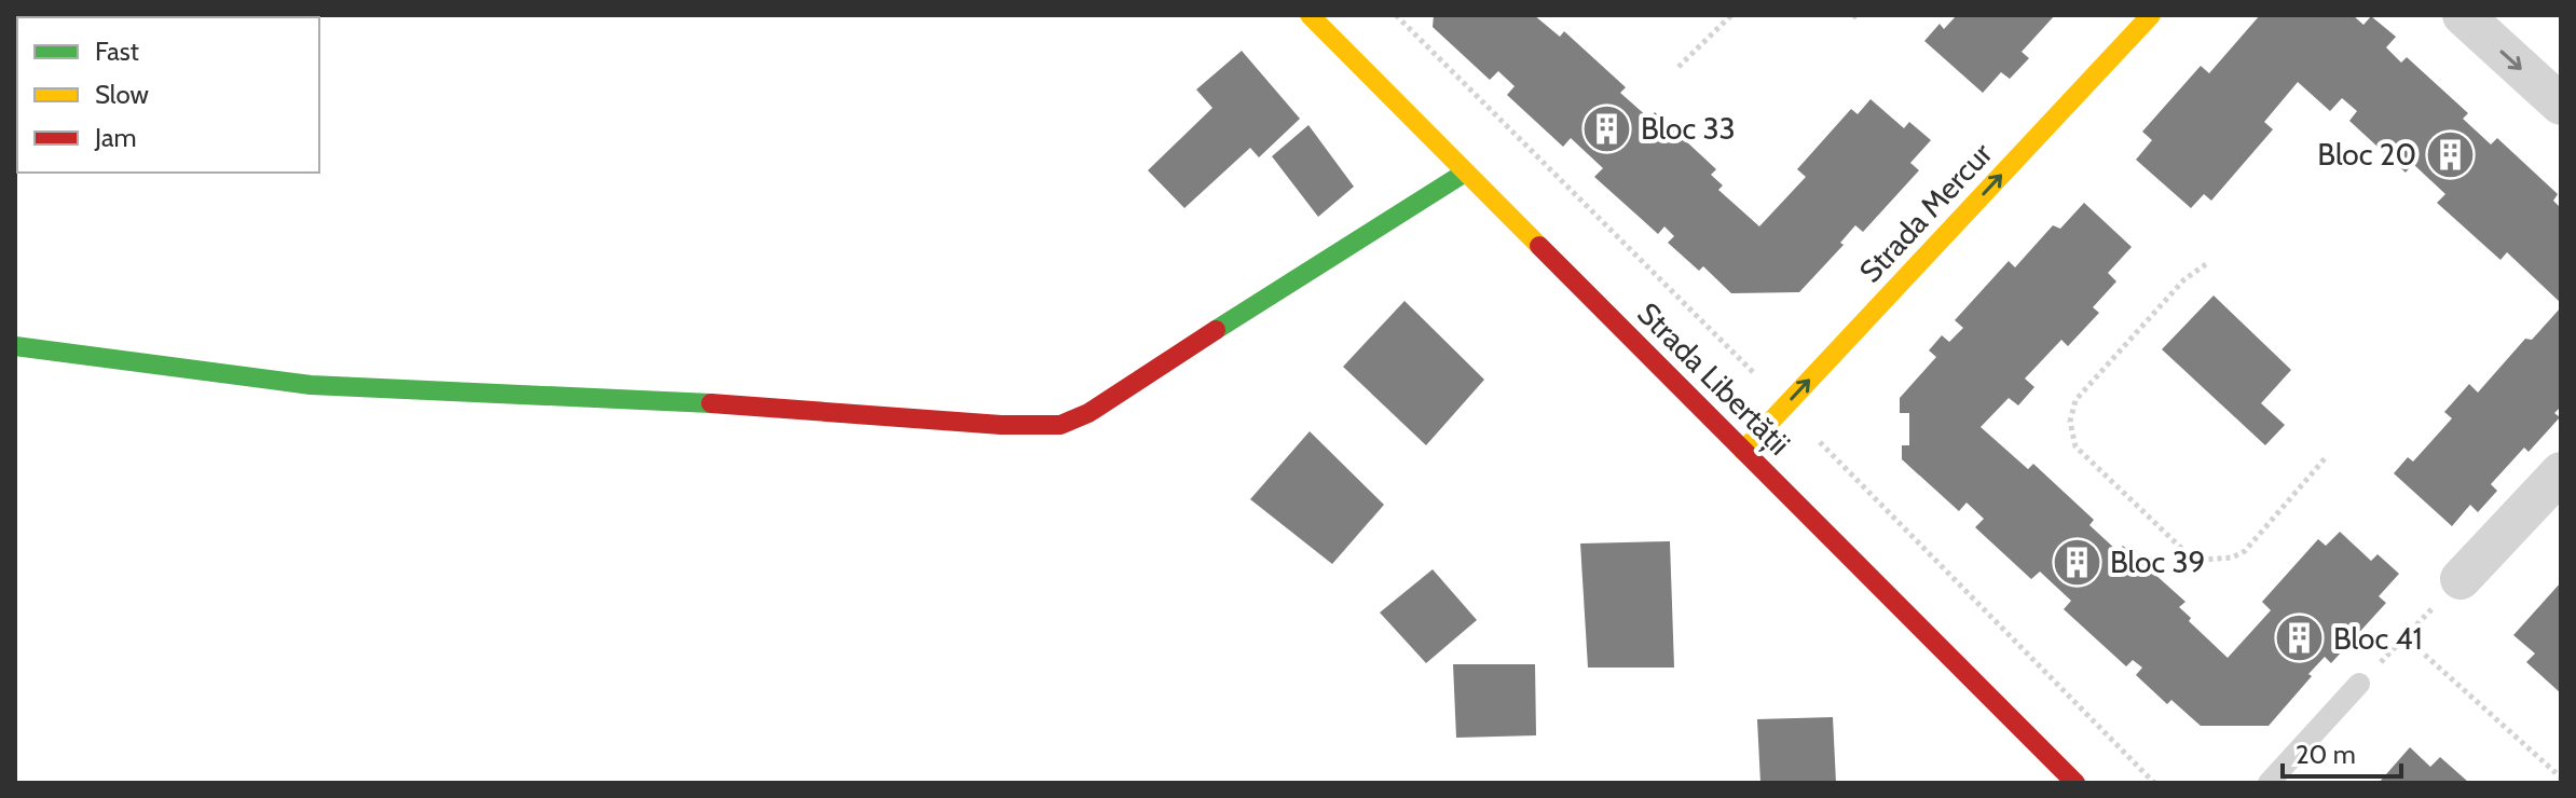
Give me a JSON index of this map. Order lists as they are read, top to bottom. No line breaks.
{"streets":{"street":["Strada Mercur","Strada Libertății"]},"crossings":[["Strada Mercur","Strada Libertății"]],"one_way":["Strada Mercur"],"places":{"building":["Bloc 33","Bloc 20","Bloc 39","Bloc 41"]},"legend":["Fast","Slow","Jam"],"scale_bar":"20 m"}
